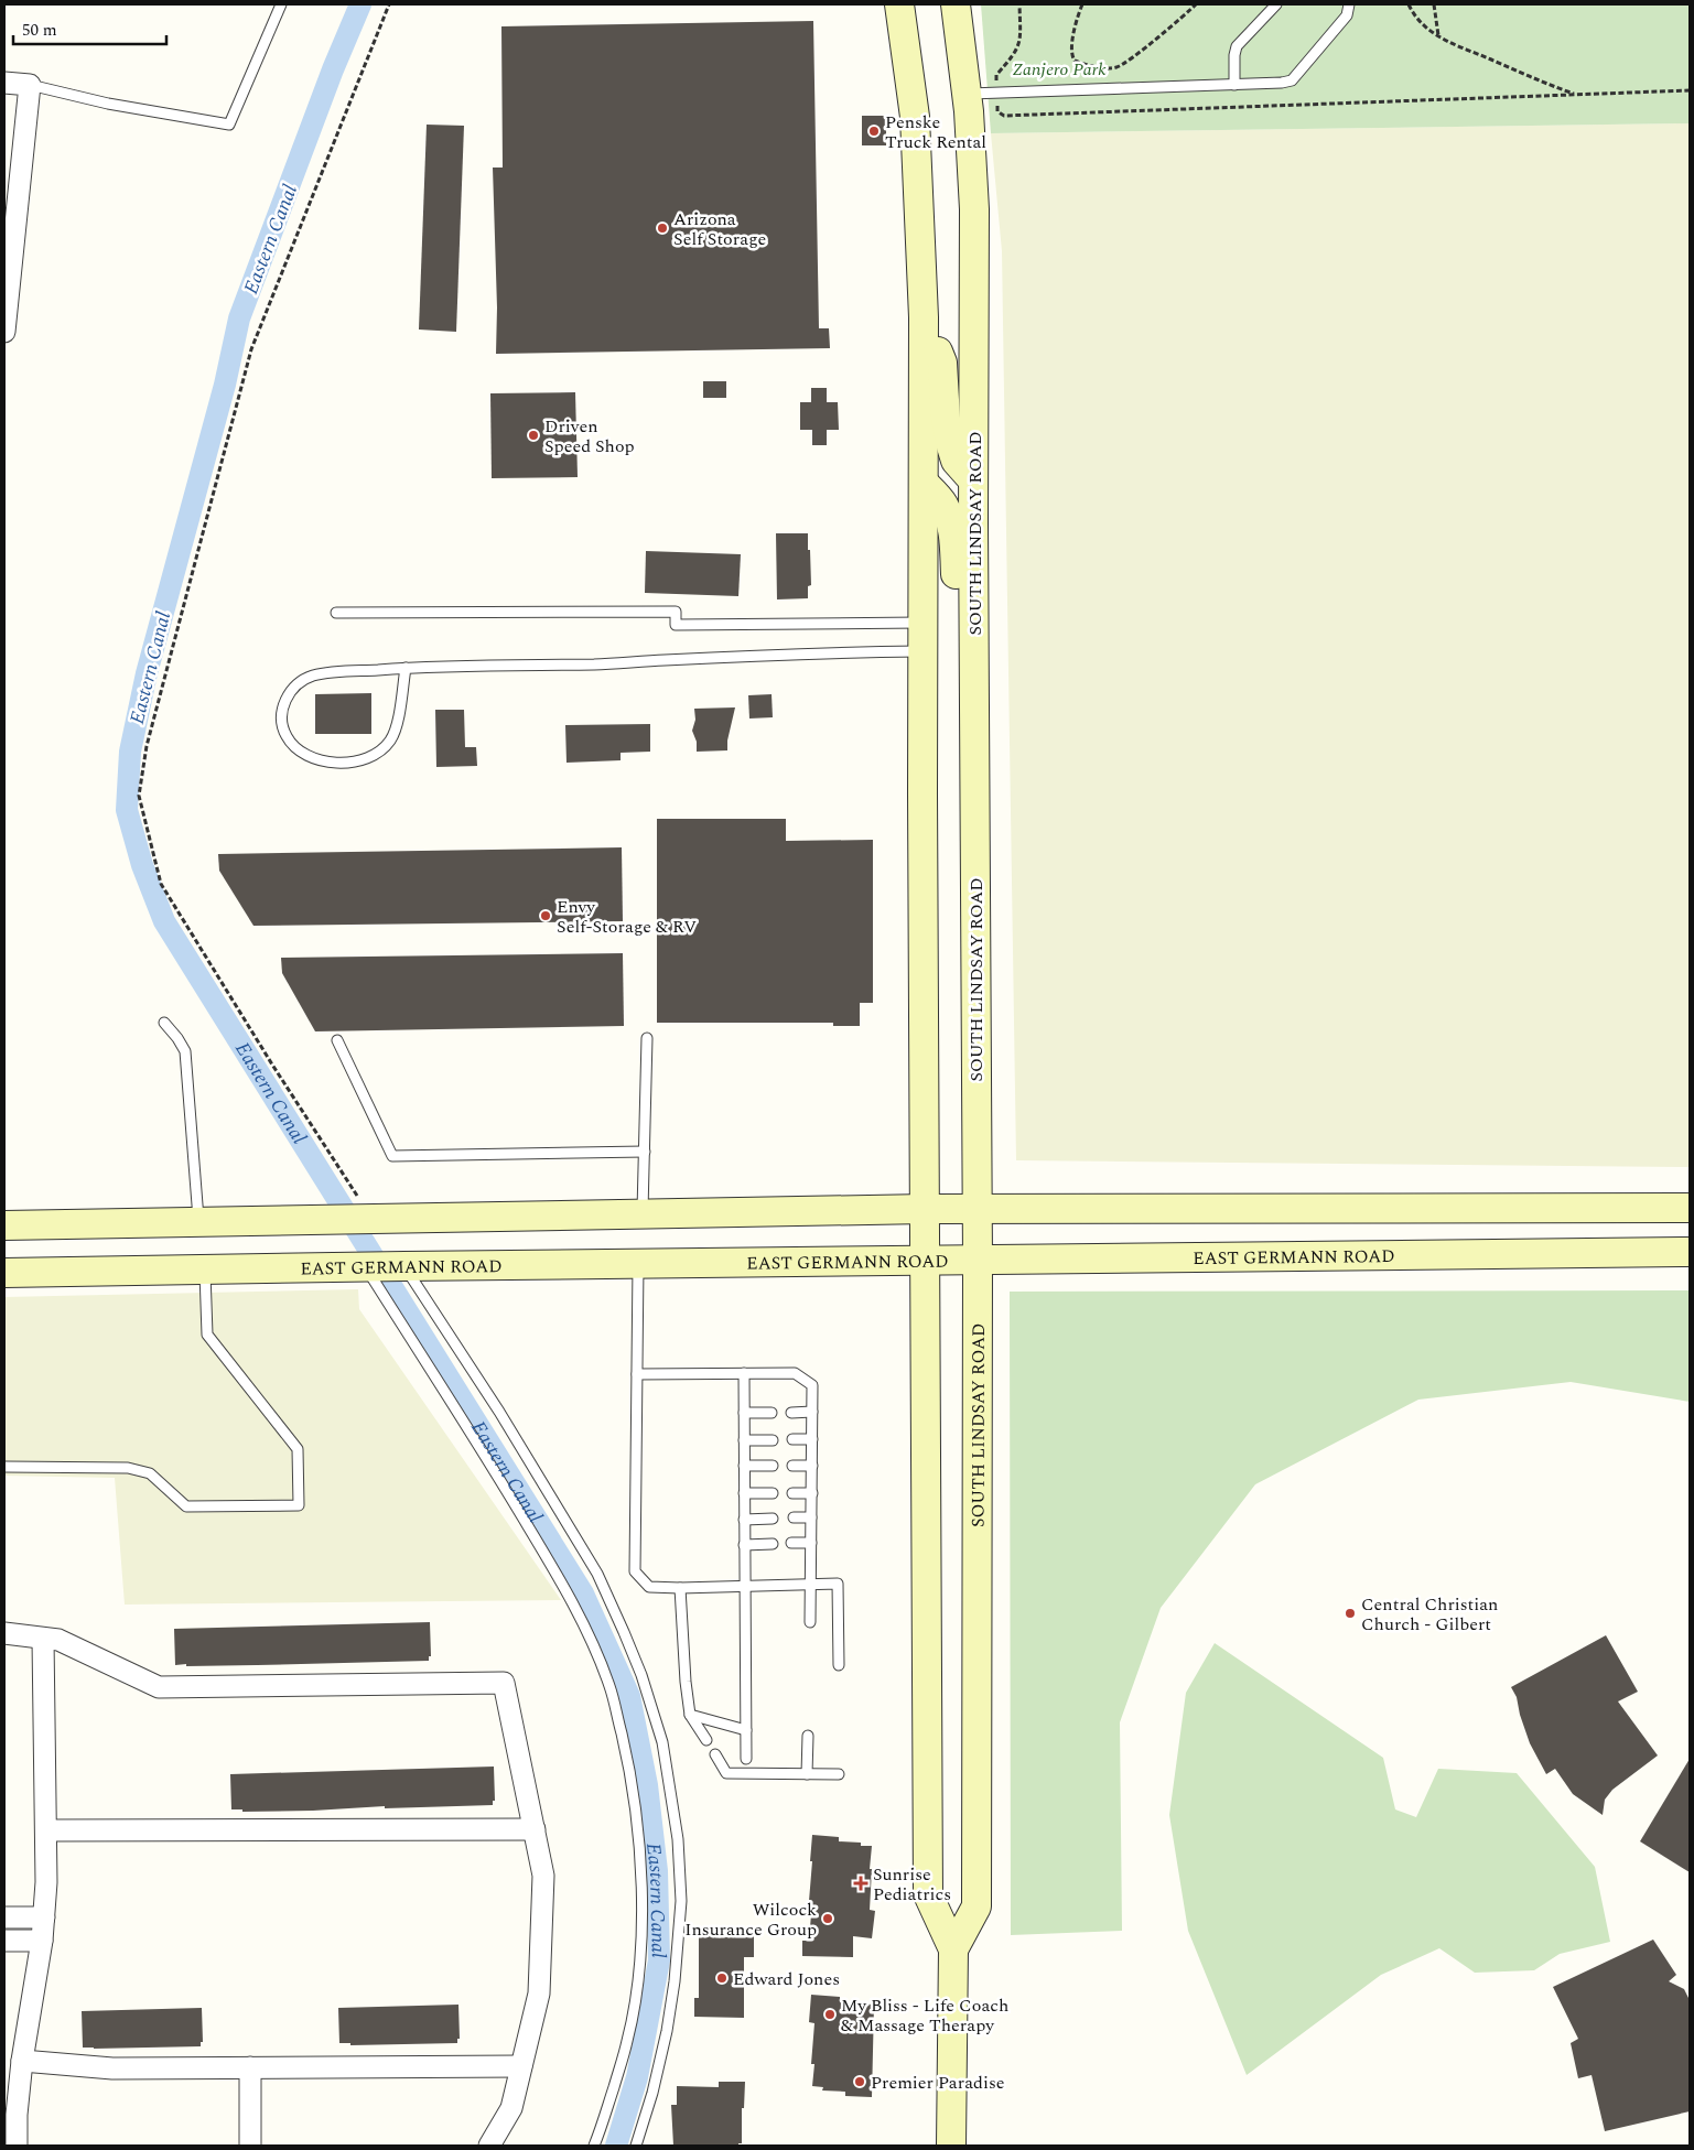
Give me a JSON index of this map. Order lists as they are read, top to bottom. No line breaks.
{"streets":{"main road":["SOUTH LINDSAY ROAD","EAST GERMANN ROAD"]},"crossings":[["SOUTH LINDSAY ROAD","EAST GERMANN ROAD"]],"water":["Eastern Canal"],"parks":["Zanjero Park"],"places":{"other":["Penske Truck Rental","Arizona Self Storage","Driven Speed Shop","Envy Self-Storage & RV","Central Christian Church - Gilbert","Wilcock Insurance Group","Edward Jones","My Bliss - Life Coach & Massage Therapy","Premier Paradise"],"health":["Sunrise Pediatrics"]},"scale_bar":"50 m"}
